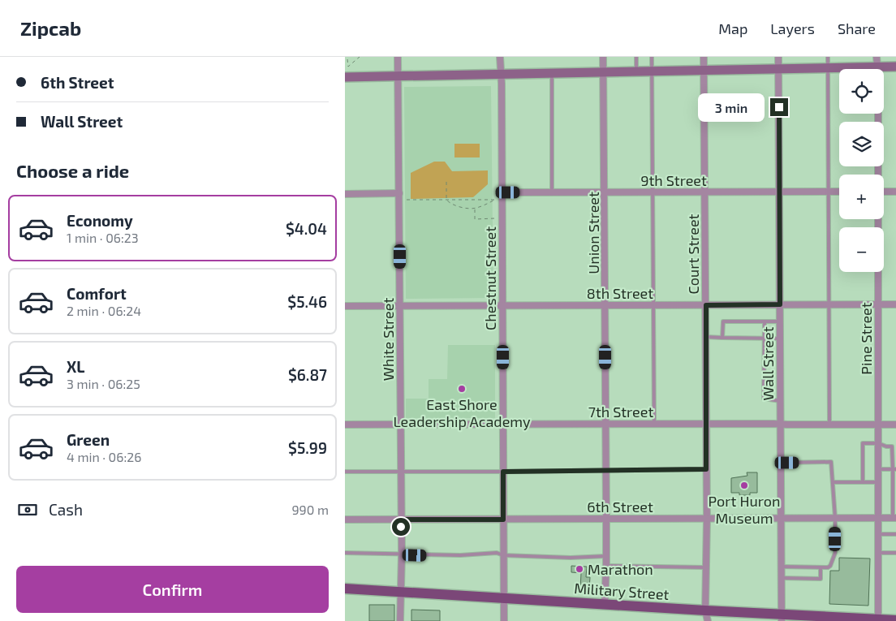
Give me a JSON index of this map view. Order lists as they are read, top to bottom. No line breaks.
{"streets":{"main road":["Military Street"],"street":["9th Street","Union Street","Court Street","Chestnut Street","8th Street","Pine Street","White Street","Wall Street","7th Street","6th Street"]},"crossings":[["9th Street","Union Street"],["9th Street","Court Street"],["9th Street","Chestnut Street"],["9th Street","Wall Street"],["Union Street","8th Street"],["Union Street","7th Street"],["Union Street","6th Street"],["Union Street","Military Street"],["Court Street","8th Street"],["Court Street","7th Street"],["Court Street","6th Street"],["Court Street","Military Street"],["Chestnut Street","8th Street"],["Chestnut Street","7th Street"],["Chestnut Street","6th Street"],["Chestnut Street","Military Street"],["8th Street","Pine Street"],["8th Street","White Street"],["8th Street","Wall Street"],["Pine Street","7th Street"],["Pine Street","6th Street"],["Pine Street","Military Street"],["White Street","7th Street"],["White Street","6th Street"],["White Street","Military Street"],["Wall Street","7th Street"],["Wall Street","6th Street"],["Wall Street","Military Street"]],"places":["East Shore Leadership Academy","Port Huron Museum","Marathon"],"page":{"header":"Zipcab","nav":["Map","Layers","Share"],"banner":["6th Street","Wall Street"],"map_buttons":["+","−"],"bubble":"3 min","heading":"Choose a ride","list":[{"name":"Economy","note":"1 min · 06:23","value":"$4.04"},{"name":"Comfort","note":"2 min · 06:24","value":"$5.46"},{"name":"XL","note":"3 min · 06:25","value":"$6.87"},{"name":"Green","note":"4 min · 06:26","value":"$5.99"}],"pay":["Cash","990 m"],"buttons":"Confirm"}}
